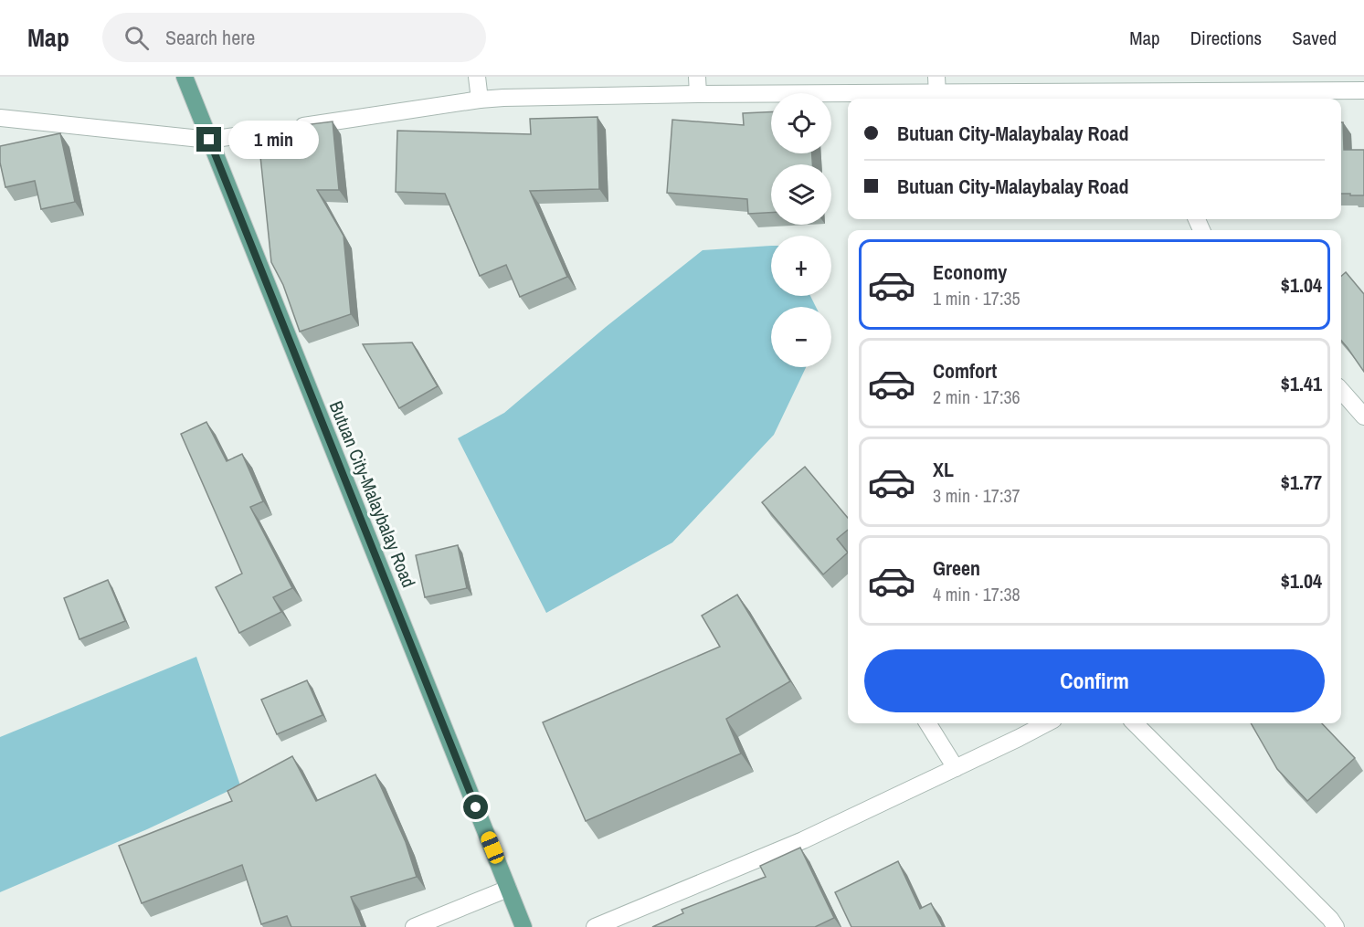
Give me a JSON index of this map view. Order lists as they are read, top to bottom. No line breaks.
{"streets":{"main road":["Butuan City-Malaybalay Road"]},"page":{"header":"Map","search":"Search here","nav":["Map","Directions","Saved"],"map_buttons":["+","−"],"banner":["Butuan City-Malaybalay Road","Butuan City-Malaybalay Road"],"bubble":"1 min","list":[{"name":"Economy","note":"1 min · 17:35","value":"$1.04"},{"name":"Comfort","note":"2 min · 17:36","value":"$1.41"},{"name":"XL","note":"3 min · 17:37","value":"$1.77"},{"name":"Green","note":"4 min · 17:38","value":"$1.04"}],"buttons":"Confirm"}}
